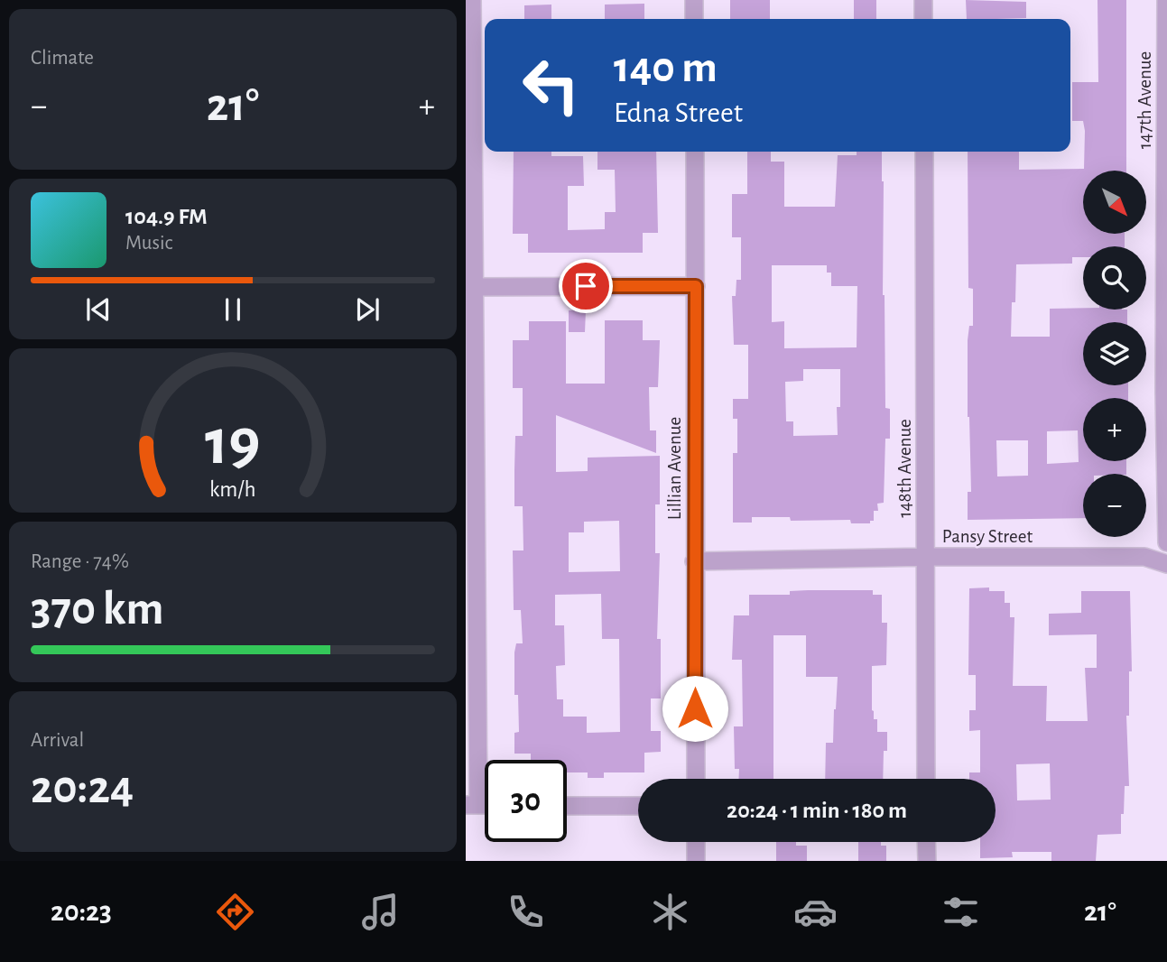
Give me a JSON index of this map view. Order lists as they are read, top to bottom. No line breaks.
{"streets":{"street":["147th Avenue","Lillian Avenue","148th Avenue","Pansy Street"]},"crossings":[["Lillian Avenue","Pansy Street"],["148th Avenue","Pansy Street"]],"north":"bottom right","page":{"tile":["Climate",["Range · 74%","370 km"],["Arrival","20:24"]],"turn":["140 m","Edna Street"],"heat":["−","21°","+"],"map_buttons":["+","−"],"song":["104.9 FM","Music"],"limit":"30","trip":"20:24 · 1 min · 180 m","tabs":["20:23","21°"],"gauge":["19","km/h"]}}
